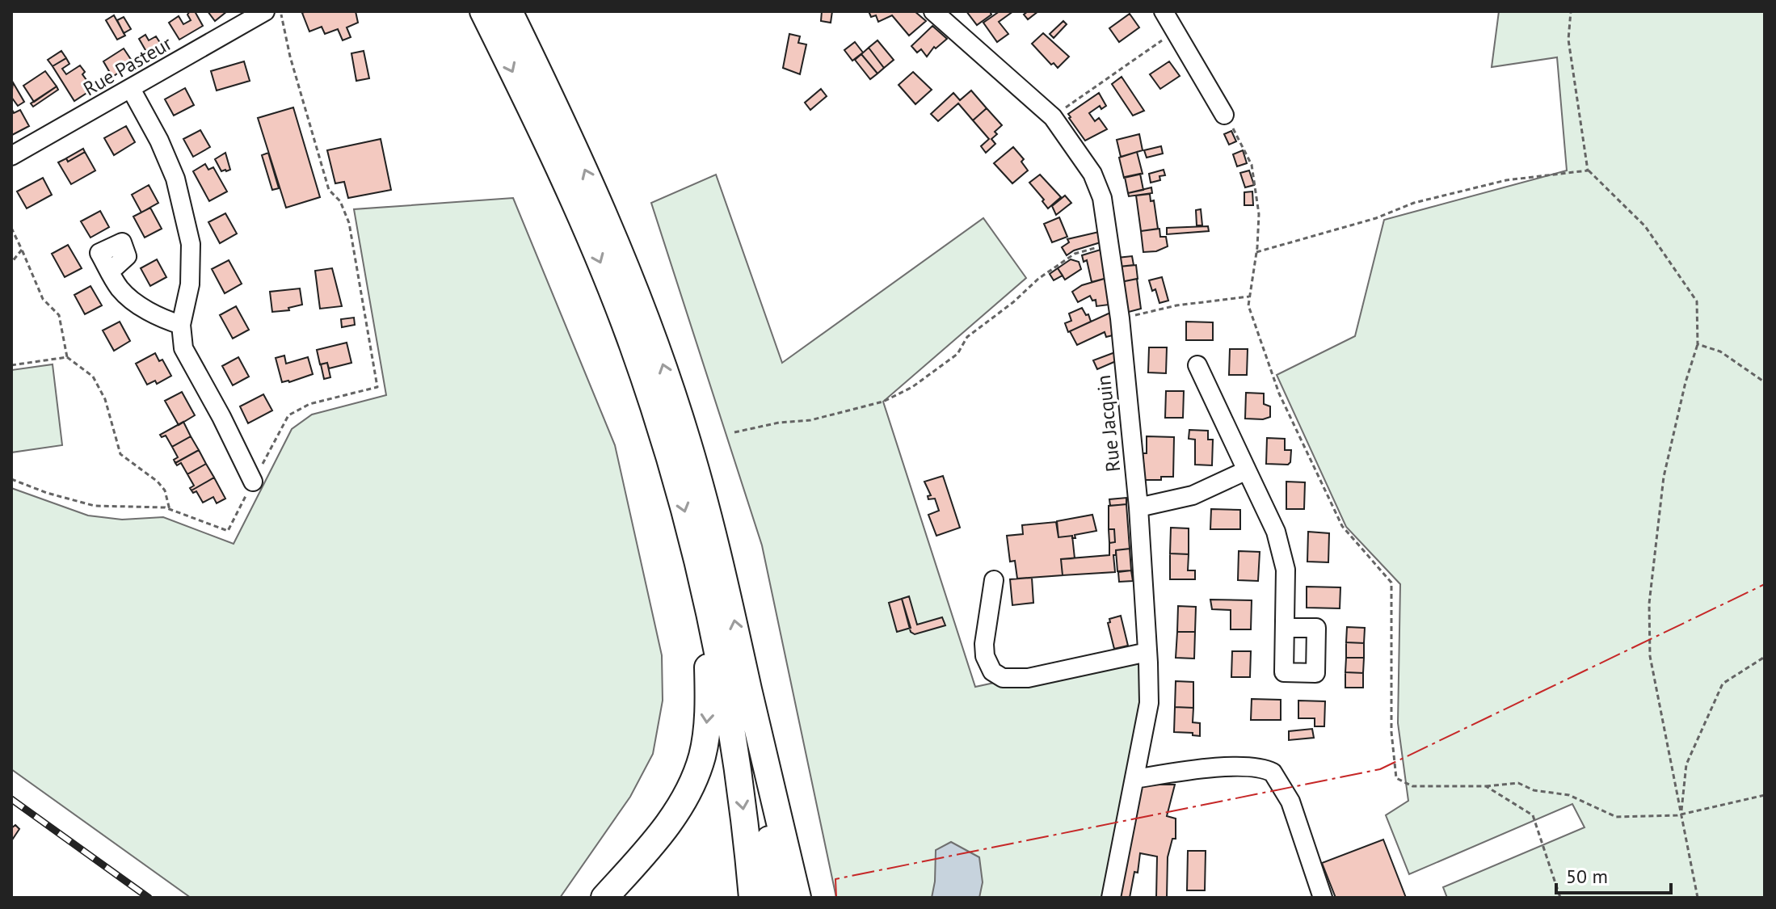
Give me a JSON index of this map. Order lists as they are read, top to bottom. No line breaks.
{"streets":{"street":["Rue Pasteur","Rue Jacquin"]},"scale_bar":"50 m"}
